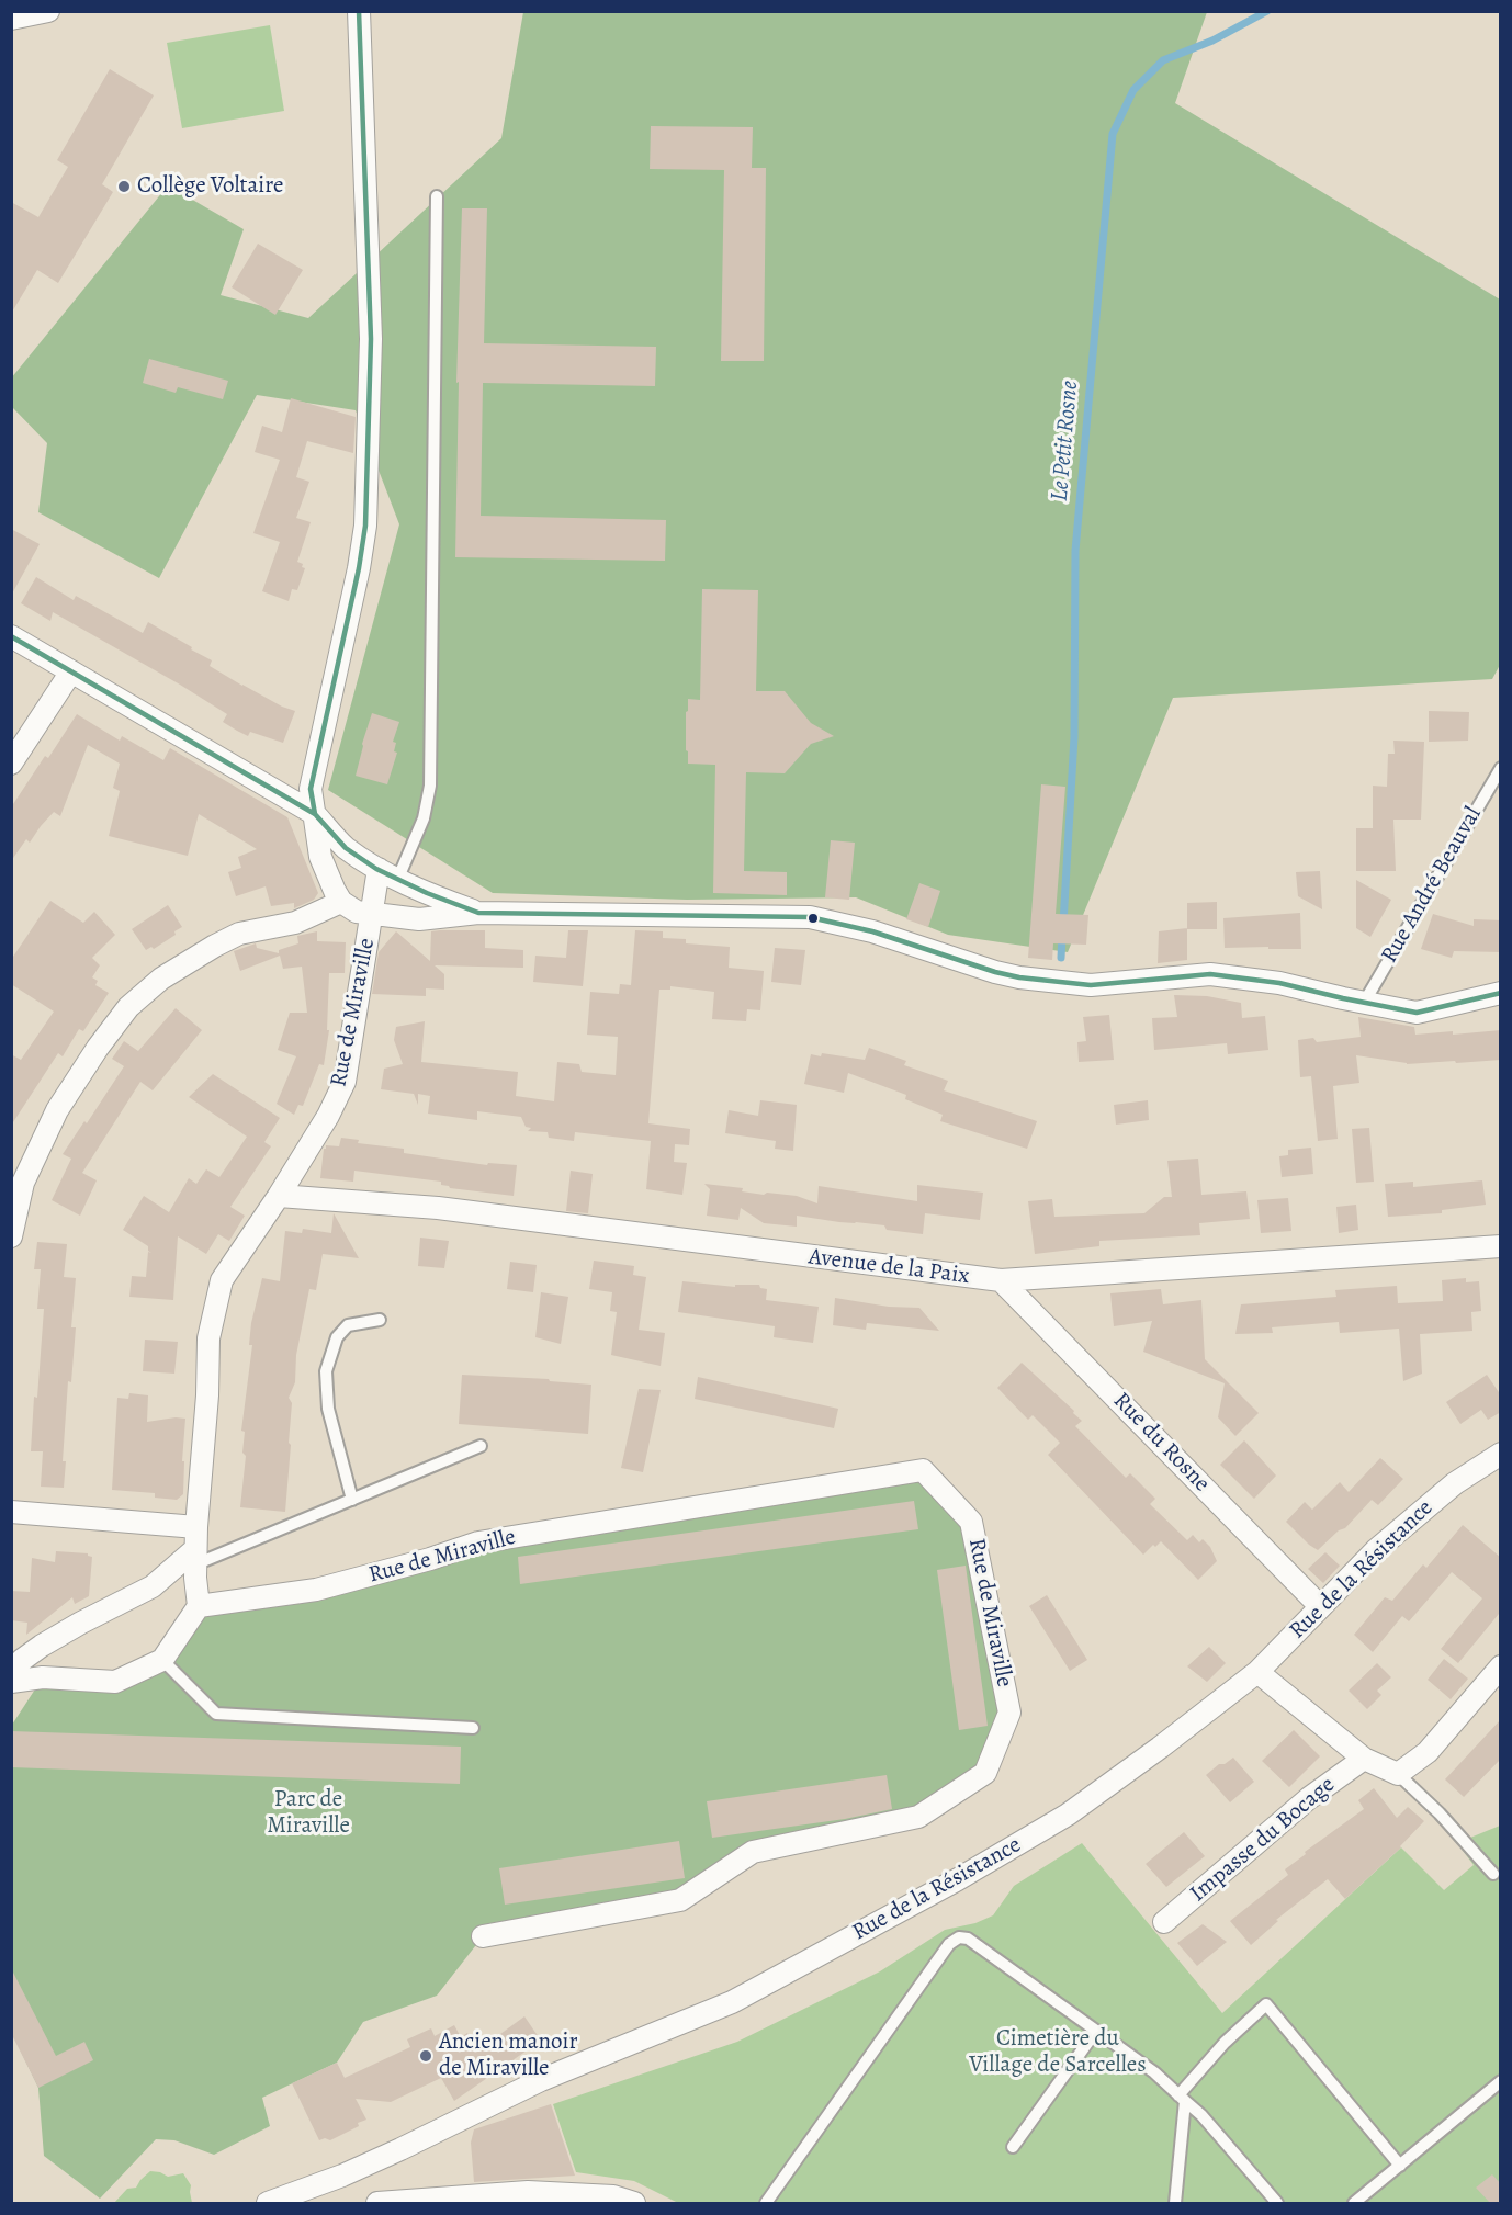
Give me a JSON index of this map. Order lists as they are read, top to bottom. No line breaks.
{"streets":{"street":["Rue de Miraville","Avenue de la Paix","Rue du Rosne","Rue de la Résistance","Impasse du Bocage"],"lane":["Rue André Beauval"]},"crossings":[["Rue de Miraville","Avenue de la Paix"],["Avenue de la Paix","Rue du Rosne"],["Rue du Rosne","Rue de la Résistance"]],"water":["Le Petit Rosne"],"parks":["Parc de Miraville","Cimetière du Village de Sarcelles"],"places":["Collège Voltaire","Ancien manoir de Miraville"]}
